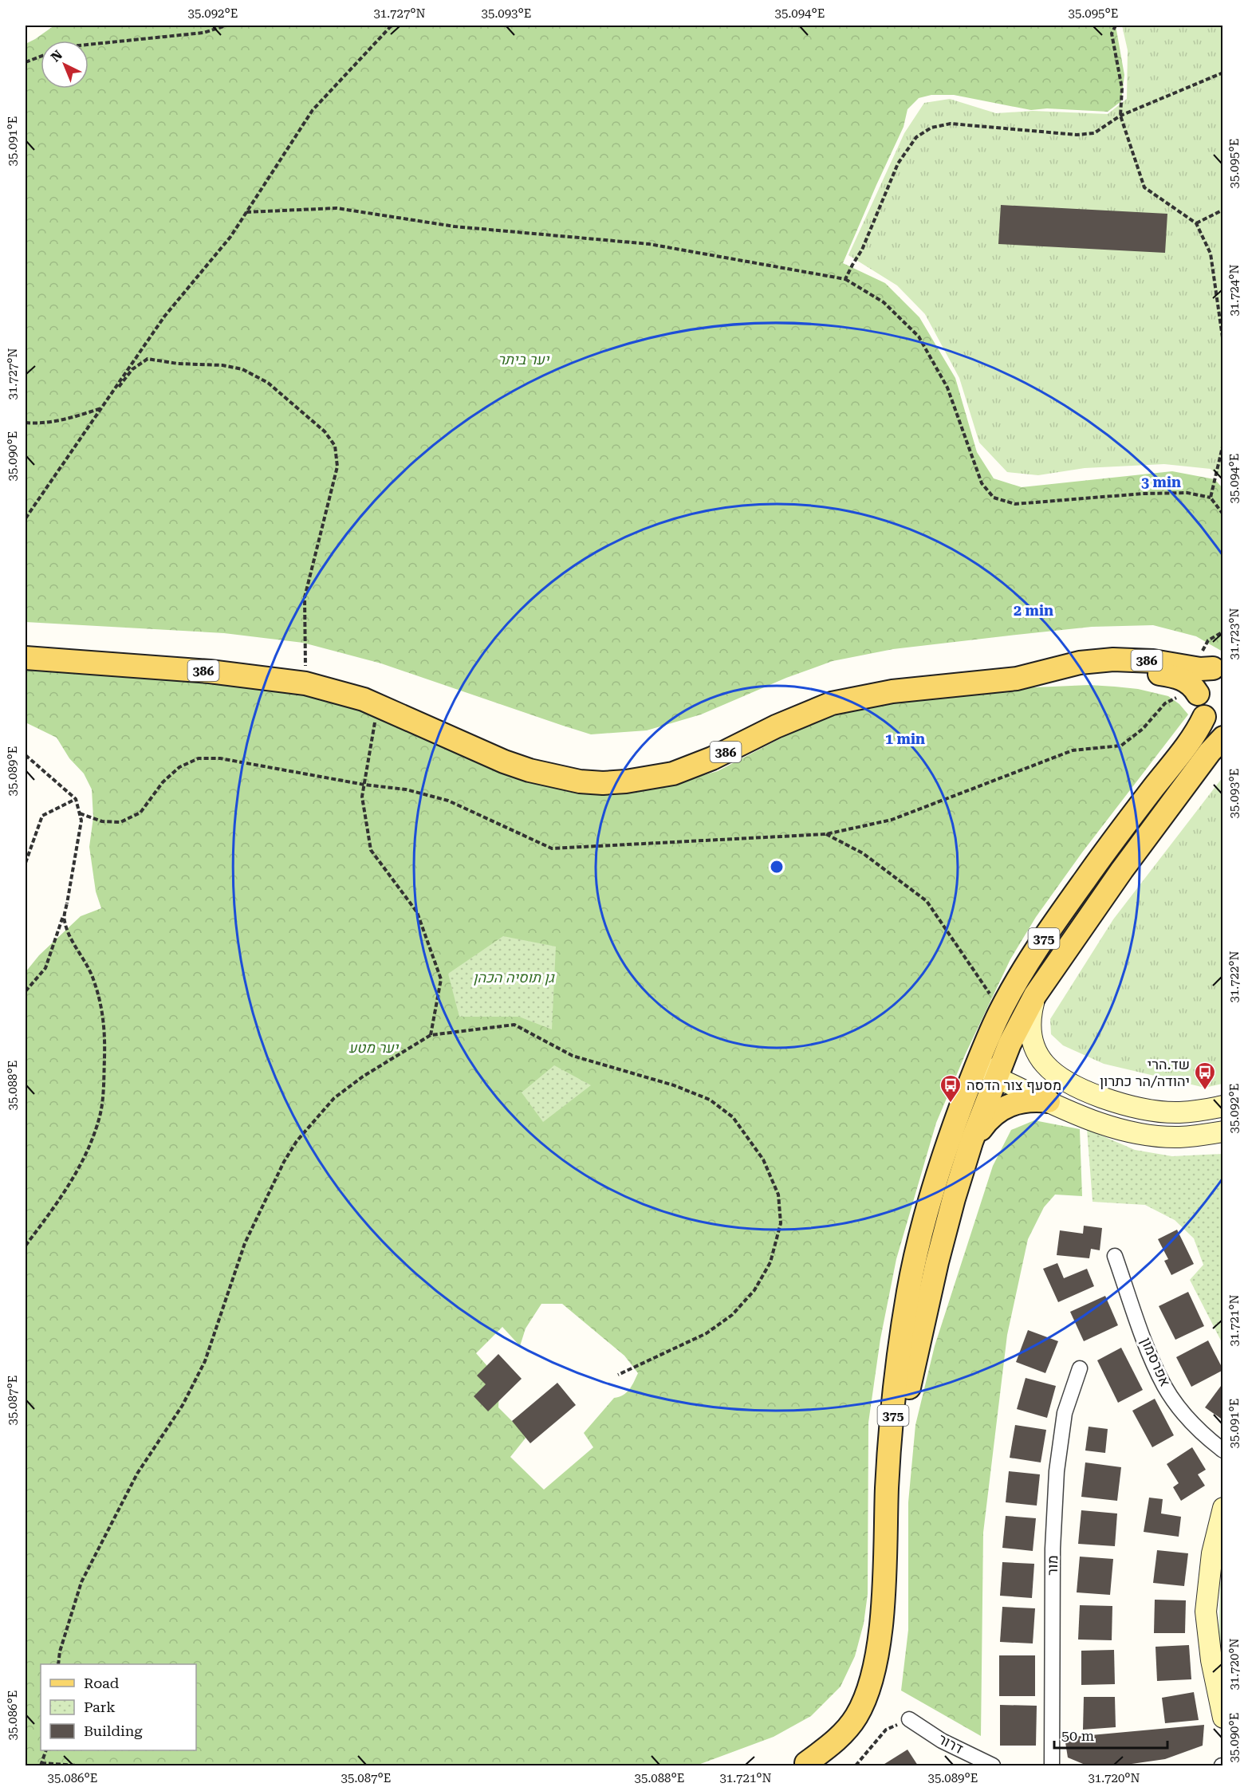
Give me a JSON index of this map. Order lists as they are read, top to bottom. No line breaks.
{"streets":{"main road":["386","375"],"street":["אפרסמון","מור","דרור"]},"crossings":[["386","375"]],"parks":["יער ביתר","גן תוסיה הכהן","יער מטע"],"places":{"bus stop":["שד.הרי יהודה/הר כתרון","מסעף צור הדסה"]},"legend":["Road","Park","Building"],"scale_bar":"50 m","north":"top left","coordinates":["35.092°E","31.727°N","35.093°E","35.094°E","35.095°E","35.091°E","31.724°N","35.090°E","31.723°N","35.089°E","31.722°N","35.088°E","31.721°N","35.087°E","31.720°N","35.086°E"],"rings":["3 min","2 min","1 min"]}
